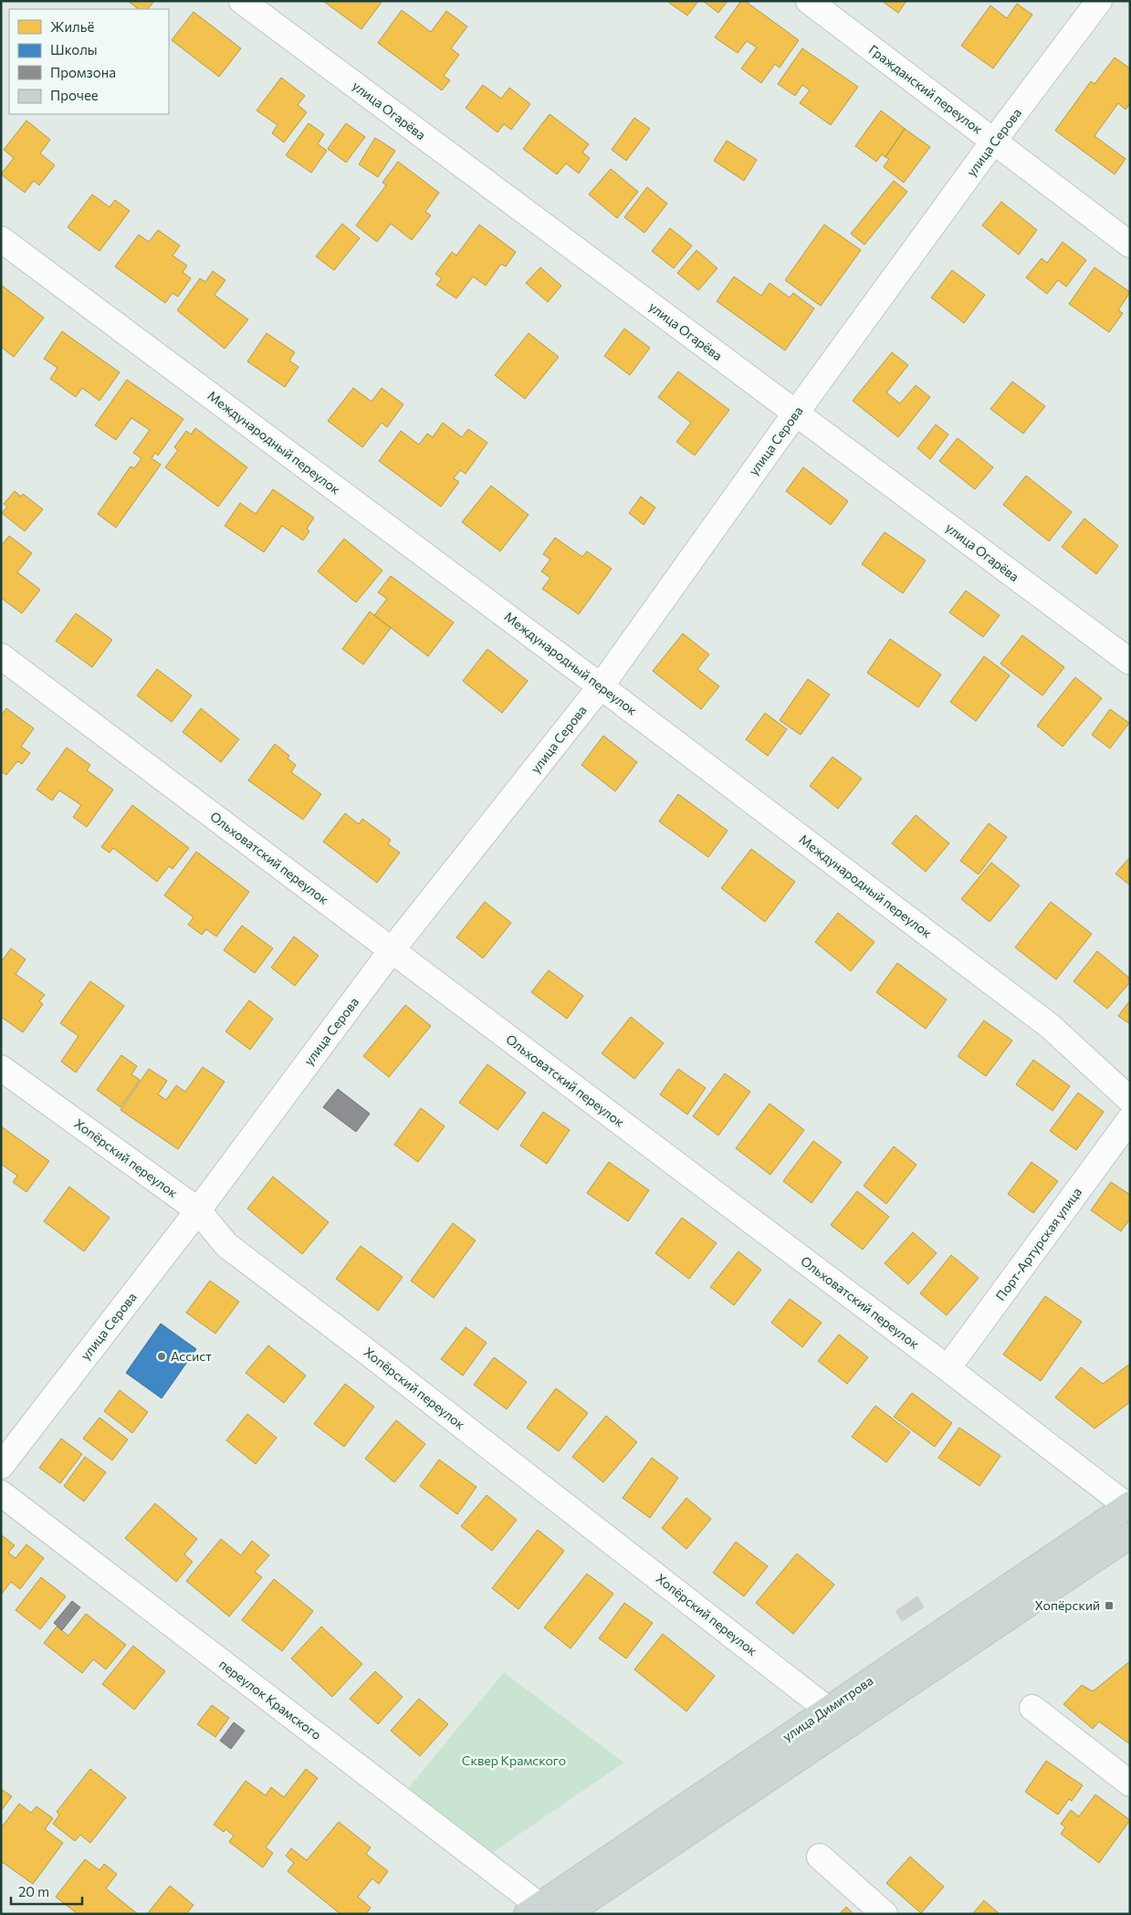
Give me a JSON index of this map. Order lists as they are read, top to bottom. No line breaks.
{"streets":{"main road":["улица Димитрова"],"street":["Гражданский переулок","улица Огарёва","улица Серова","Международный переулок","Ольховатский переулок","Хопёрский переулок","Порт-Артурская улица","переулок Крамского"]},"crossings":[["Гражданский переулок","улица Серова"],["улица Огарёва","улица Серова"],["улица Серова","Международный переулок"],["улица Серова","Ольховатский переулок"],["улица Серова","Хопёрский переулок"],["Ольховатский переулок","Порт-Артурская улица"],["Ольховатский переулок","улица Димитрова"],["Хопёрский переулок","улица Димитрова"],["переулок Крамского","улица Димитрова"]],"parks":["Сквер Крамского"],"places":{"other":["Ассист"],"transit":["Хопёрский"]},"legend":["Жильё","Школы","Промзона","Прочее"],"scale_bar":"20 m"}
